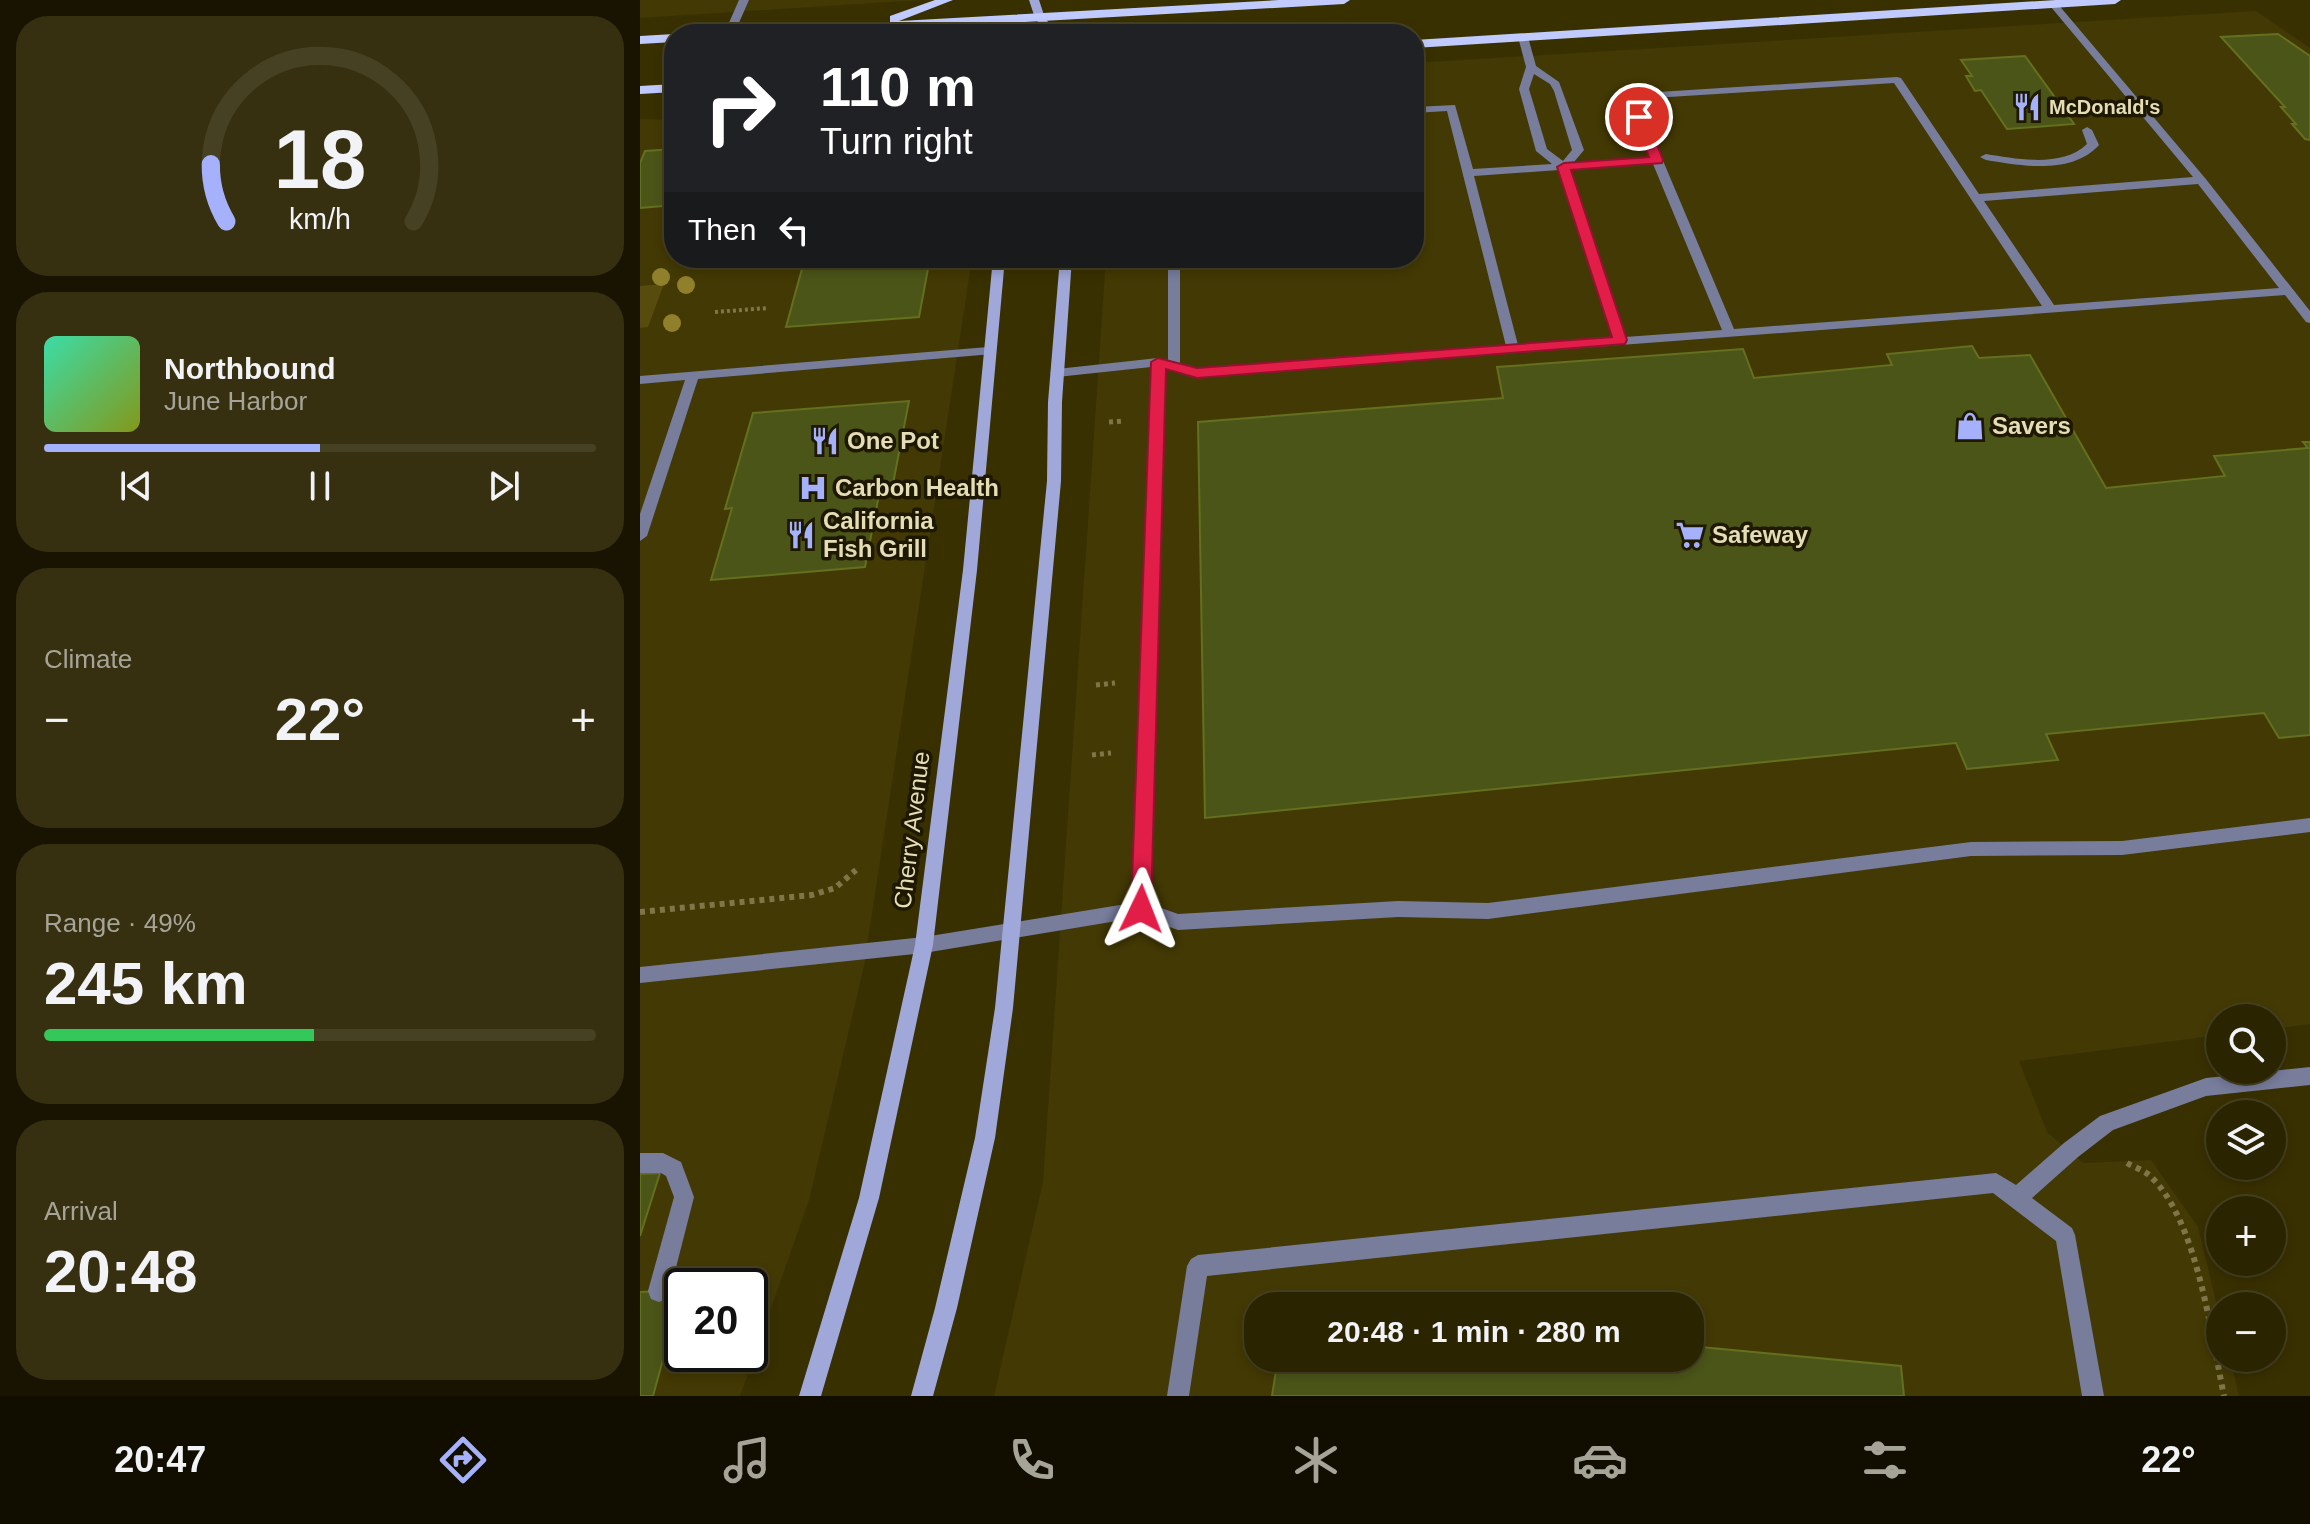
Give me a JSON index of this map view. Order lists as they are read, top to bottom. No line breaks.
{"streets":{"street":["Cherry Avenue"]},"places":{"restaurant":["McDonald's","One Pot","California Fish Grill"],"shop":["Savers"],"hospital":["Carbon Health"],"supermarket":["Safeway"]},"page":{"turn":["110 m","Turn right"],"then":"Then","song":["Northbound","June Harbor"],"tile":["Climate",["Range · 49%","245 km"],["Arrival","20:48"]],"heat":["−","22°","+"],"map_buttons":["+","−"],"limit":"20","trip":"20:48 · 1 min · 280 m","tabs":["20:47","22°"],"gauge":["18","km/h"]}}
